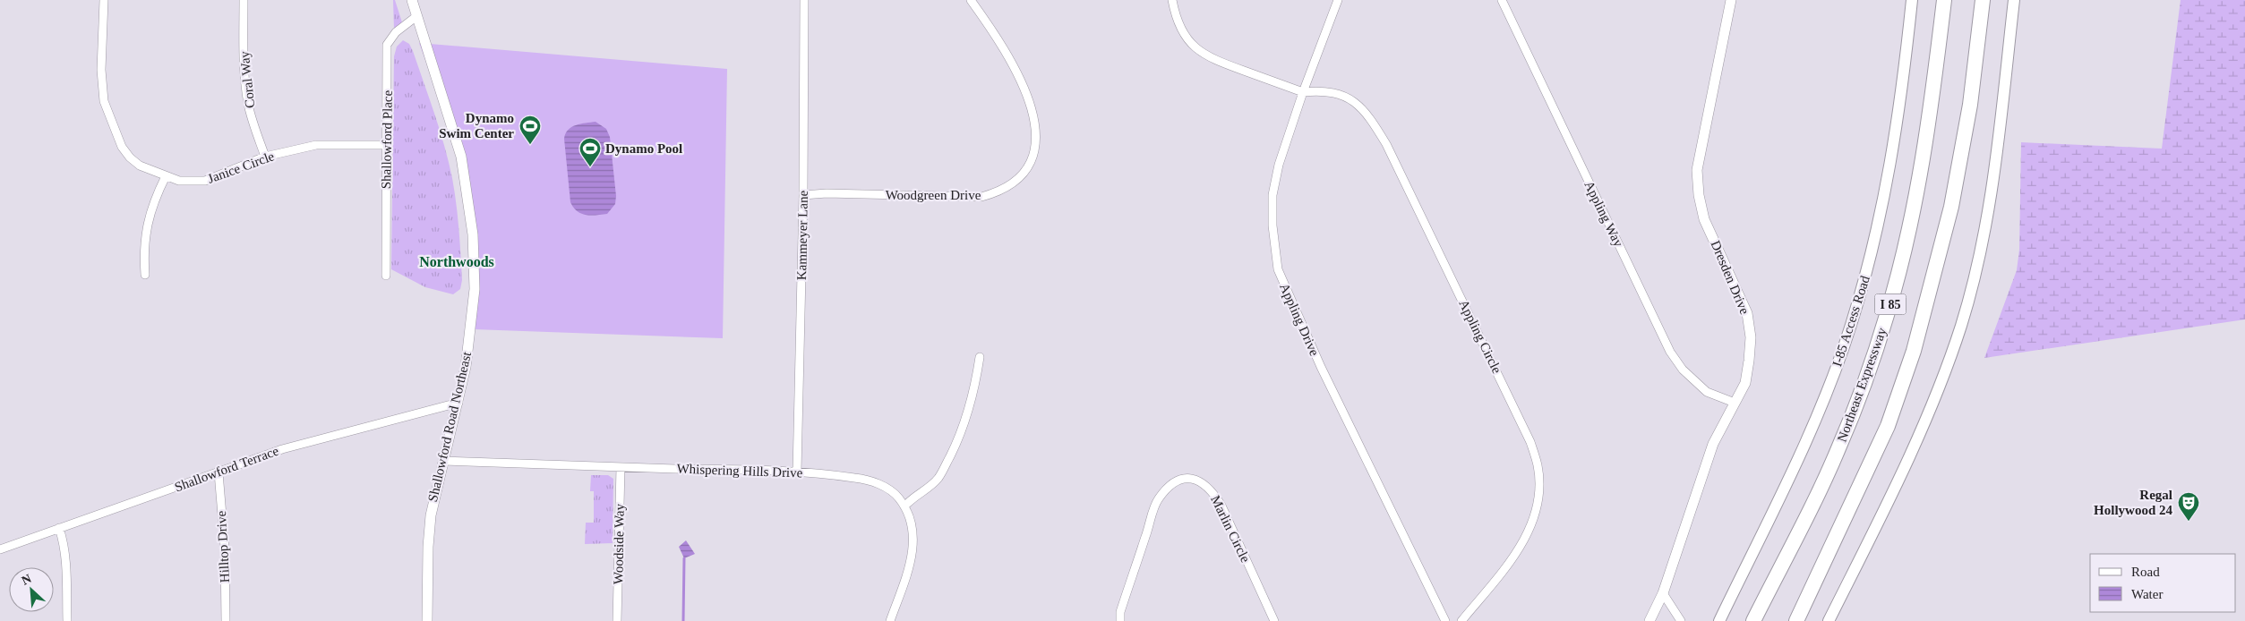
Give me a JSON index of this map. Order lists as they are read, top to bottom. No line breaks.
{"streets":{"highway":["I 85","Northeast Expressway"],"main road":["I-85 Access Road"],"street":["Coral Way","Shallowford Place","Janice Circle","Woodgreen Drive","Appling Way","Kammeyer Lane","Dresden Drive","Appling Drive","Appling Circle","Shallowford Road Northeast","Shallowford Terrace","Whispering Hills Drive","Marlin Circle","Woodside Way","Hilltop Drive"]},"crossings":[["Coral Way","Janice Circle"],["Shallowford Place","Janice Circle"],["Shallowford Place","Shallowford Road Northeast"],["Woodgreen Drive","Kammeyer Lane"],["Appling Way","Dresden Drive"],["Kammeyer Lane","Whispering Hills Drive"],["Appling Drive","Appling Circle"],["Shallowford Road Northeast","Shallowford Terrace"],["Shallowford Road Northeast","Whispering Hills Drive"],["Shallowford Terrace","Hilltop Drive"],["Whispering Hills Drive","Woodside Way"]],"districts":["Northwoods"],"places":{"sports":["Dynamo Swim Center","Dynamo Pool"],"theatre":["Regal Hollywood 24"]},"legend":["Road","Water"],"north":"top left"}
